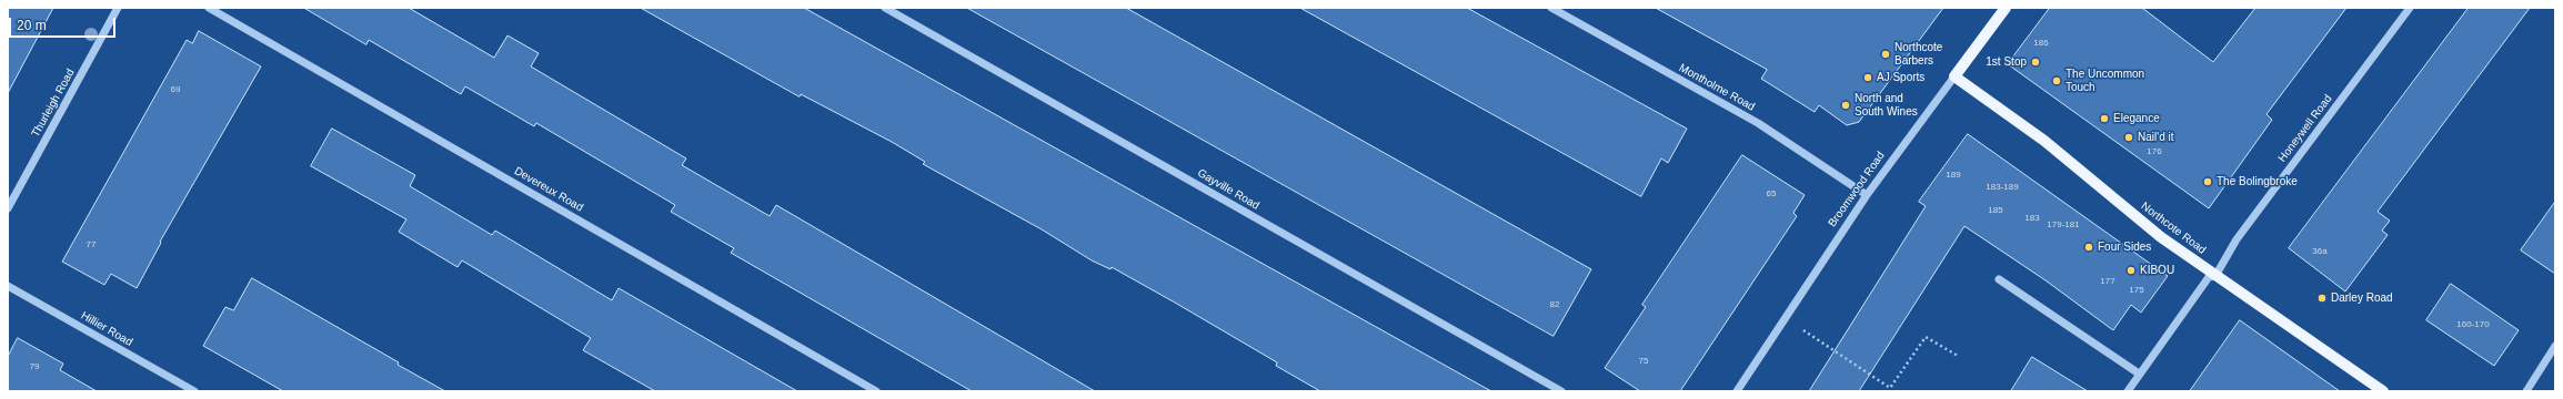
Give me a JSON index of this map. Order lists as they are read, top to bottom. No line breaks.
{"streets":{"main road":["Broomwood Road","Northcote Road"],"street":["Montholme Road","Thurleigh Road","Honeywell Road","Devereux Road","Gayville Road","Hillier Road"]},"crossings":[["Montholme Road","Broomwood Road"],["Honeywell Road","Northcote Road"],["Broomwood Road","Northcote Road"]],"places":["Northcote Barbers","1st Stop","AJ Sports","The Uncommon Touch","North and South Wines","Elegance","Nail'd it","The Bolingbroke","Four Sides","KIBOU","Darley Road"],"house_numbers":["186","69","176","189","183-189","65","185","183","179-181","77","36a","177","175","82","160-170","75","79"],"scale_bar":"20 m"}
